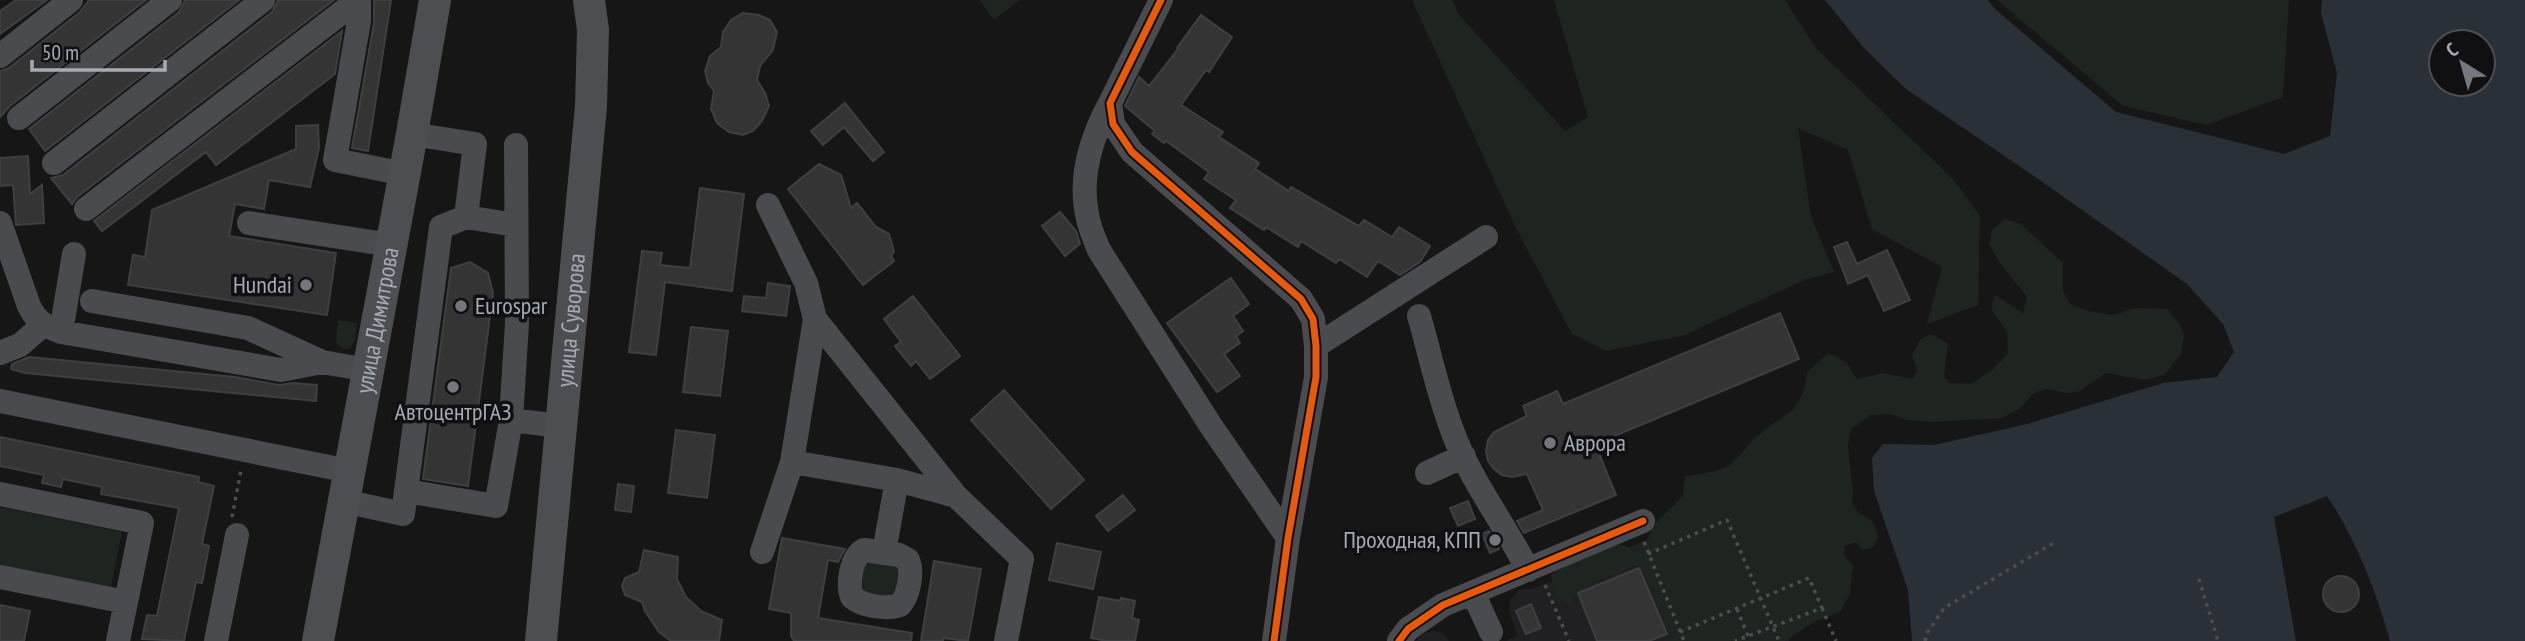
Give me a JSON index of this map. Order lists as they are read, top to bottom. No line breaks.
{"streets":{"main road":["улица Димитрова","улица Суворова"]},"places":["Hundai","Eurospar","АвтоцентрГАЗ","Аврора","Проходная, КПП"],"scale_bar":"50 m","north":"top left"}
